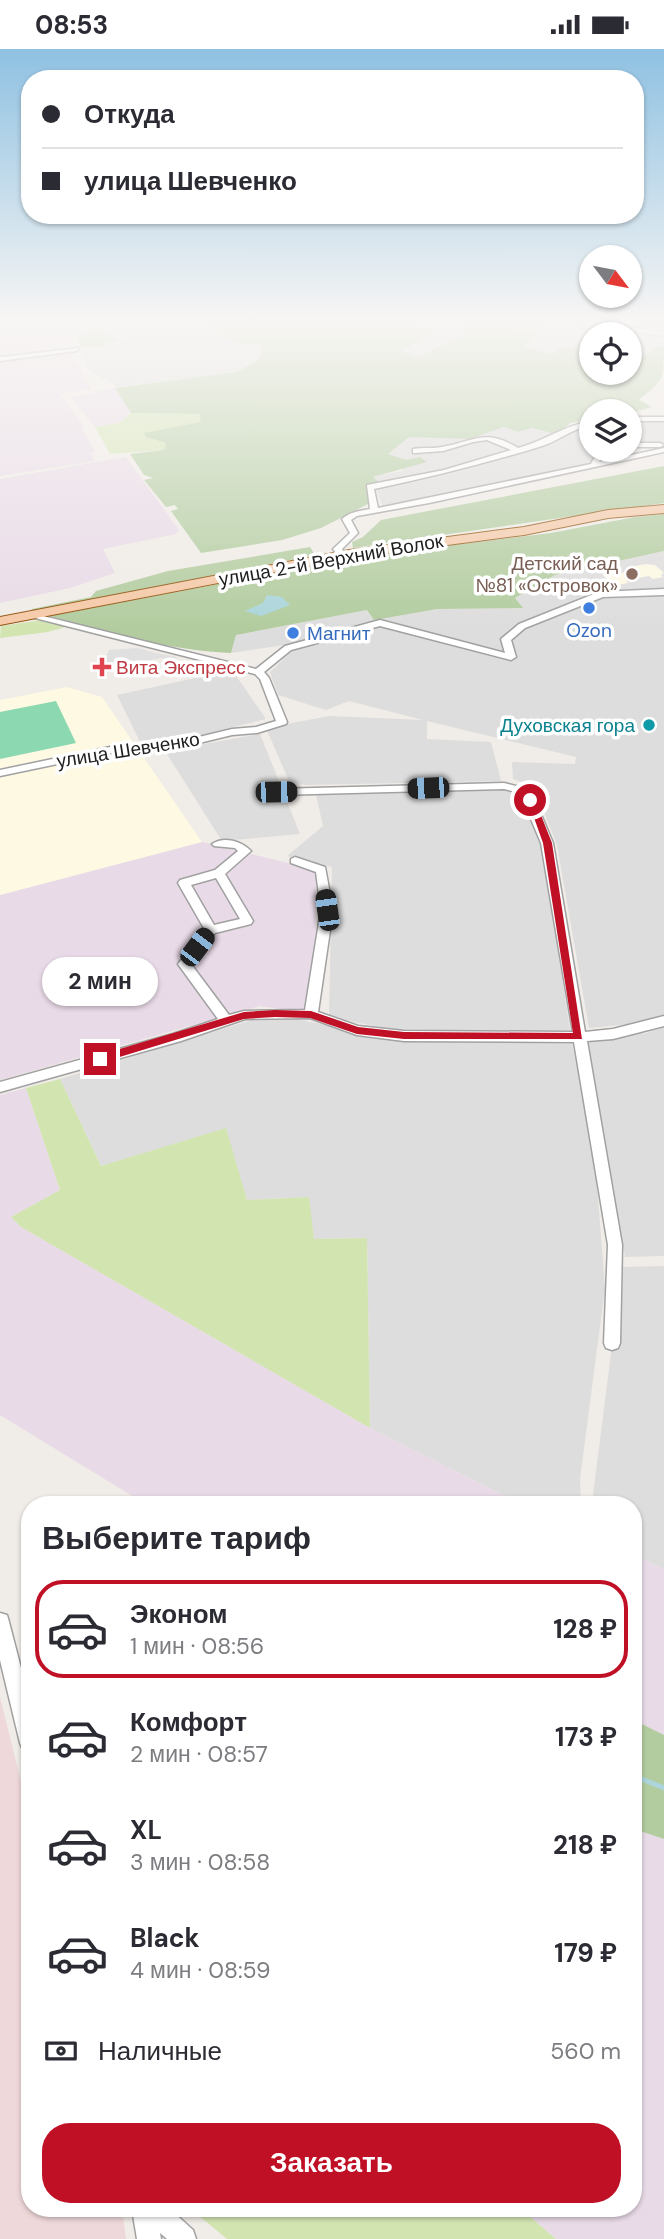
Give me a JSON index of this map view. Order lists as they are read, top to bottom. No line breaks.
{"streets":{"main road":["улица 2-й Верхний Волок"],"street":["улица Шевченко"]},"places":{"other":["Детский сад №81 «Островок»","Ozon","Магнит","Духовская гора"],"health":["Вита Экспресс"]},"north":"bottom right","page":{"status":"08:53","banner":["Откуда","улица Шевченко"],"bubble":"2 мин","heading":"Выберите тариф","list":[{"name":"Эконом","note":"1 мин · 08:56","value":"128 ₽"},{"name":"Комфорт","note":"2 мин · 08:57","value":"173 ₽"},{"name":"XL","note":"3 мин · 08:58","value":"218 ₽"},{"name":"Black","note":"4 мин · 08:59","value":"179 ₽"}],"pay":["Наличные","560 m"],"buttons":"Заказать"}}
